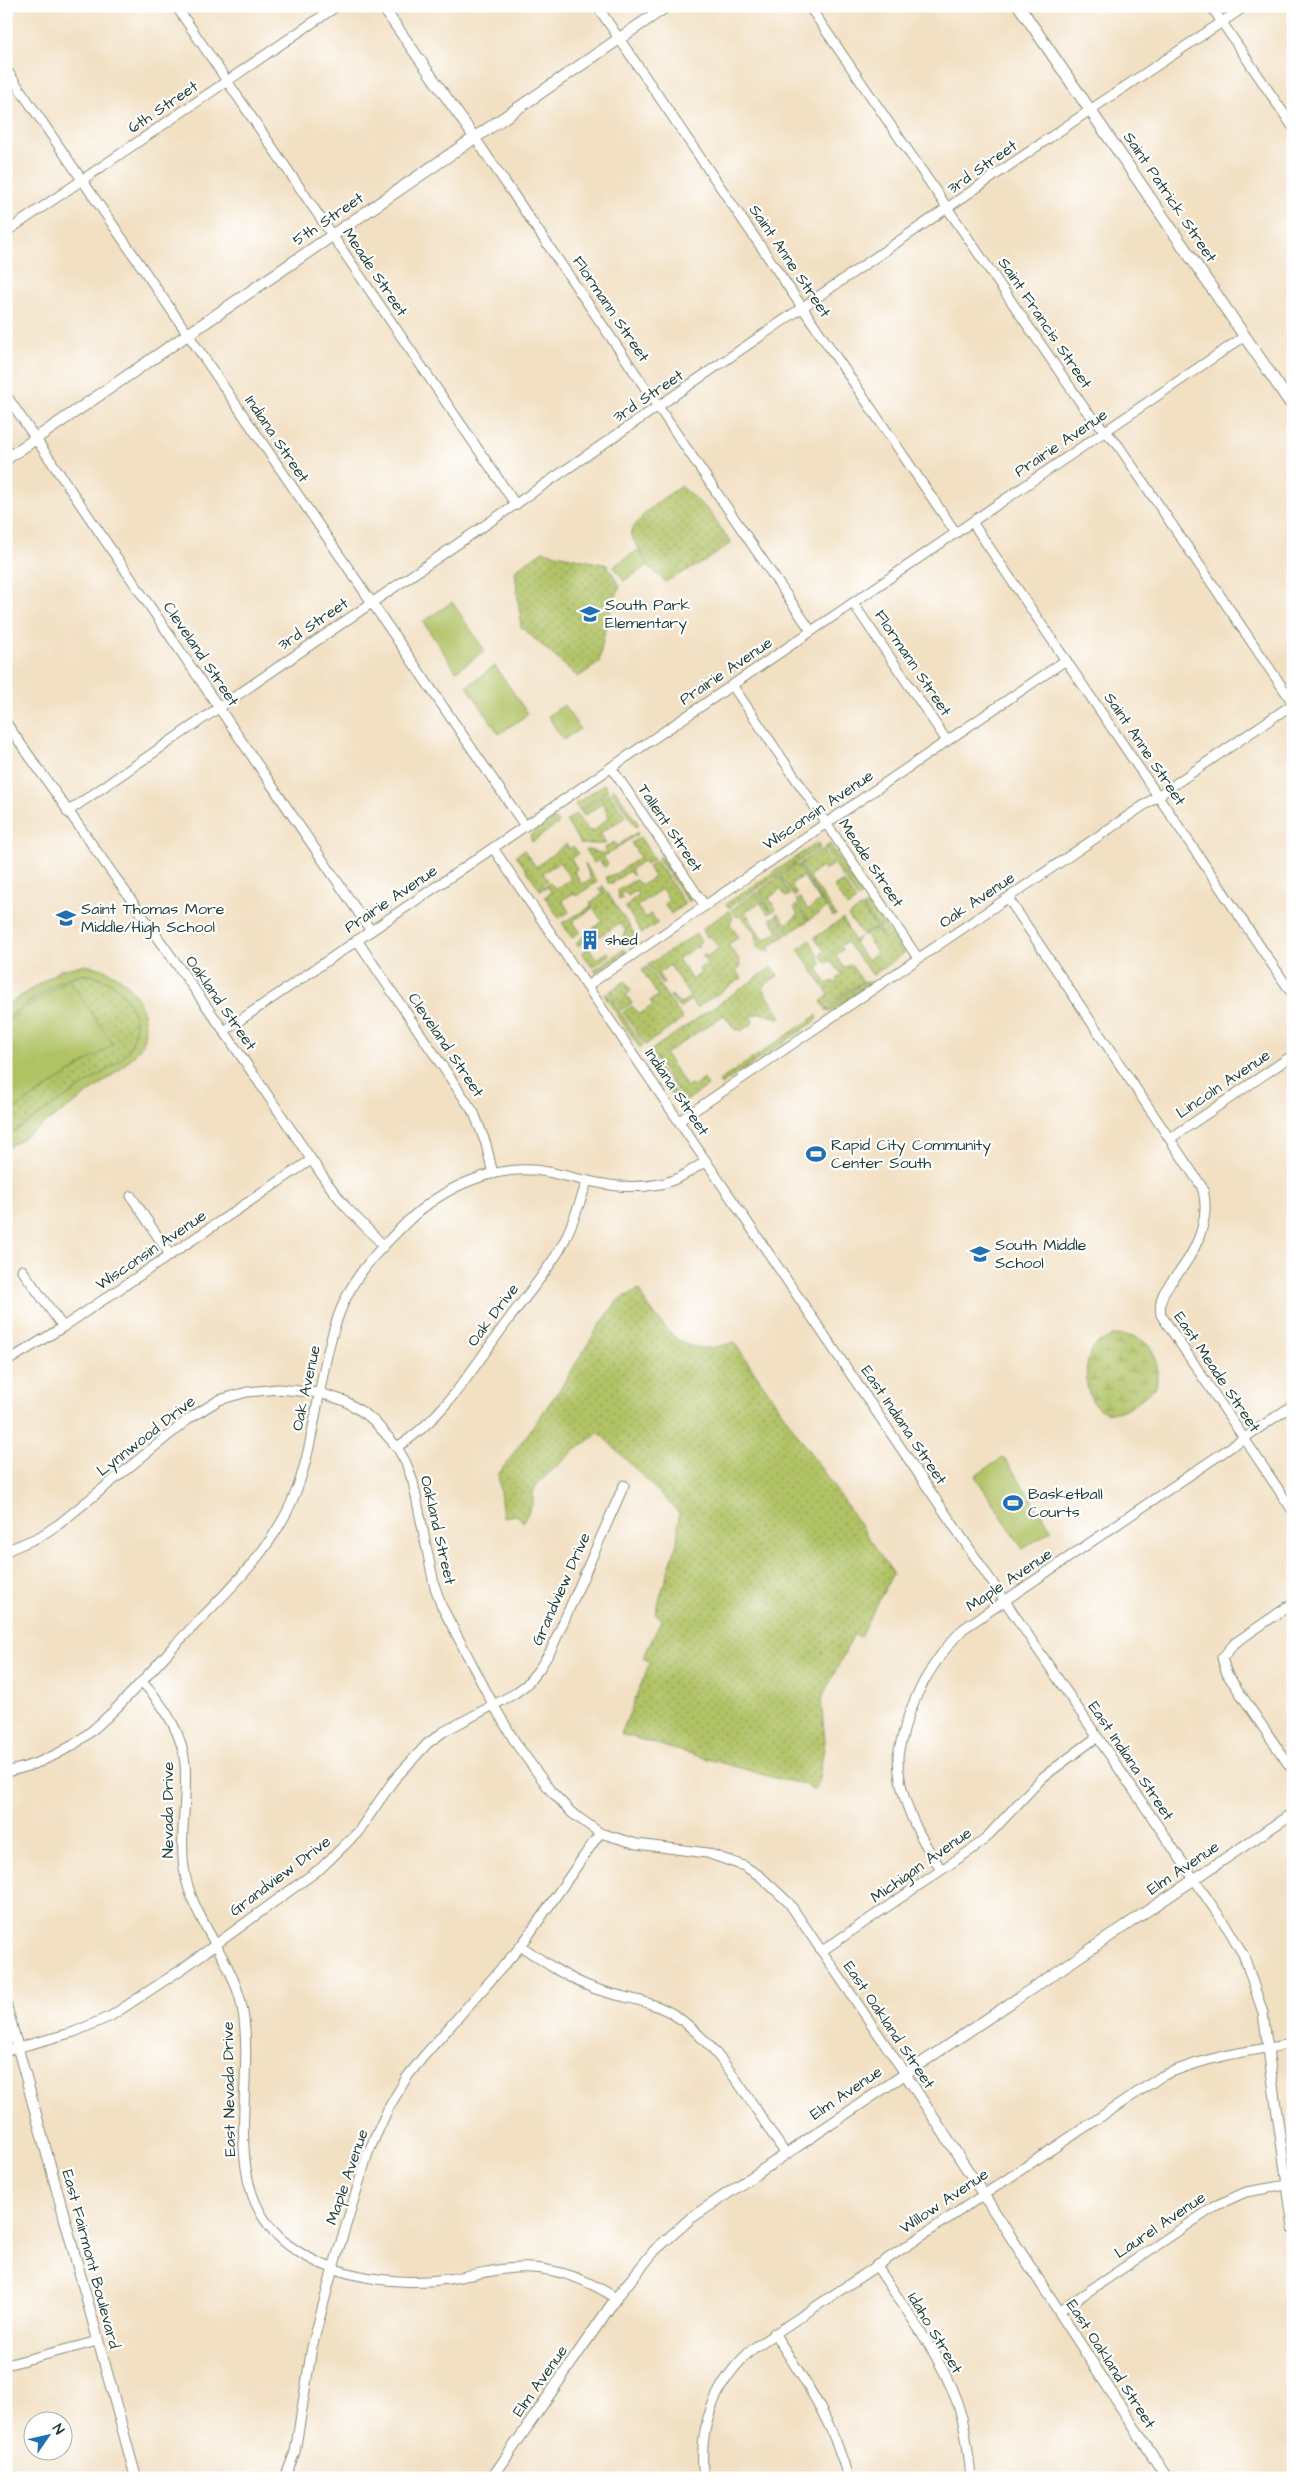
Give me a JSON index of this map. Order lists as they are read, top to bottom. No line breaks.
{"streets":{"main road":["Saint Patrick Street","5th Street"],"street":["6th Street","3rd Street","Saint Anne Street","Meade Street","Flormann Street","Saint Francis Street","Indiana Street","Prairie Avenue","Cleveland Street","Wisconsin Avenue","Tallent Street","Oak Avenue","Oakland Street","Lincoln Avenue","Oak Drive","East Meade Street","East Indiana Street","Lynnwood Drive","Maple Avenue","Grandview Drive","Nevada Drive","Michigan Avenue","Elm Avenue","East Oakland Street","East Nevada Drive","Willow Avenue","Laurel Avenue","East Fairmont Boulevard","Idaho Street"]},"crossings":[["6th Street","Meade Street"],["6th Street","Indiana Street"],["3rd Street","Saint Patrick Street"],["3rd Street","Saint Anne Street"],["3rd Street","Meade Street"],["3rd Street","Flormann Street"],["3rd Street","Saint Francis Street"],["3rd Street","Indiana Street"],["3rd Street","Cleveland Street"],["3rd Street","Oakland Street"],["Saint Patrick Street","Prairie Avenue"],["5th Street","Saint Anne Street"],["5th Street","Meade Street"],["5th Street","Flormann Street"],["5th Street","Indiana Street"],["5th Street","Cleveland Street"],["Saint Anne Street","Prairie Avenue"],["Saint Anne Street","Wisconsin Avenue"],["Saint Anne Street","Oak Avenue"],["Meade Street","Prairie Avenue"],["Meade Street","Wisconsin Avenue"],["Meade Street","Oak Avenue"],["Flormann Street","Prairie Avenue"],["Flormann Street","Wisconsin Avenue"],["Saint Francis Street","Prairie Avenue"],["Saint Francis Street","Oak Avenue"],["Indiana Street","Prairie Avenue"],["Indiana Street","Wisconsin Avenue"],["Indiana Street","Oak Avenue"],["Indiana Street","East Indiana Street"],["Prairie Avenue","Cleveland Street"],["Prairie Avenue","Tallent Street"],["Prairie Avenue","Oakland Street"],["Cleveland Street","Oak Avenue"],["Wisconsin Avenue","Tallent Street"],["Wisconsin Avenue","Oakland Street"],["Oak Avenue","Oakland Street"],["Oak Avenue","Oak Drive"],["Oak Avenue","Lynnwood Drive"],["Oak Avenue","Nevada Drive"],["Oakland Street","Oak Drive"],["Oakland Street","Lynnwood Drive"],["Oakland Street","Grandview Drive"],["Oakland Street","East Oakland Street"],["Lincoln Avenue","East Meade Street"],["East Meade Street","Maple Avenue"],["East Indiana Street","Maple Avenue"],["East Indiana Street","Michigan Avenue"],["East Indiana Street","Elm Avenue"],["East Indiana Street","Willow Avenue"],["East Indiana Street","Laurel Avenue"],["Maple Avenue","Michigan Avenue"],["Maple Avenue","East Oakland Street"],["Maple Avenue","East Nevada Drive"],["Grandview Drive","Nevada Drive"],["Grandview Drive","East Oakland Street"],["Grandview Drive","East Nevada Drive"],["Grandview Drive","East Fairmont Boulevard"],["Nevada Drive","East Nevada Drive"],["Michigan Avenue","East Oakland Street"],["Elm Avenue","East Oakland Street"],["Elm Avenue","East Nevada Drive"],["East Oakland Street","Willow Avenue"],["East Oakland Street","Laurel Avenue"],["Willow Avenue","Idaho Street"]],"places":{"school or university":["South Park Elementary","Saint Thomas More Middle/High School","South Middle School"],"building":["shed"],"sports":["Rapid City Community Center South","Basketball Courts"]},"north":"top right"}
